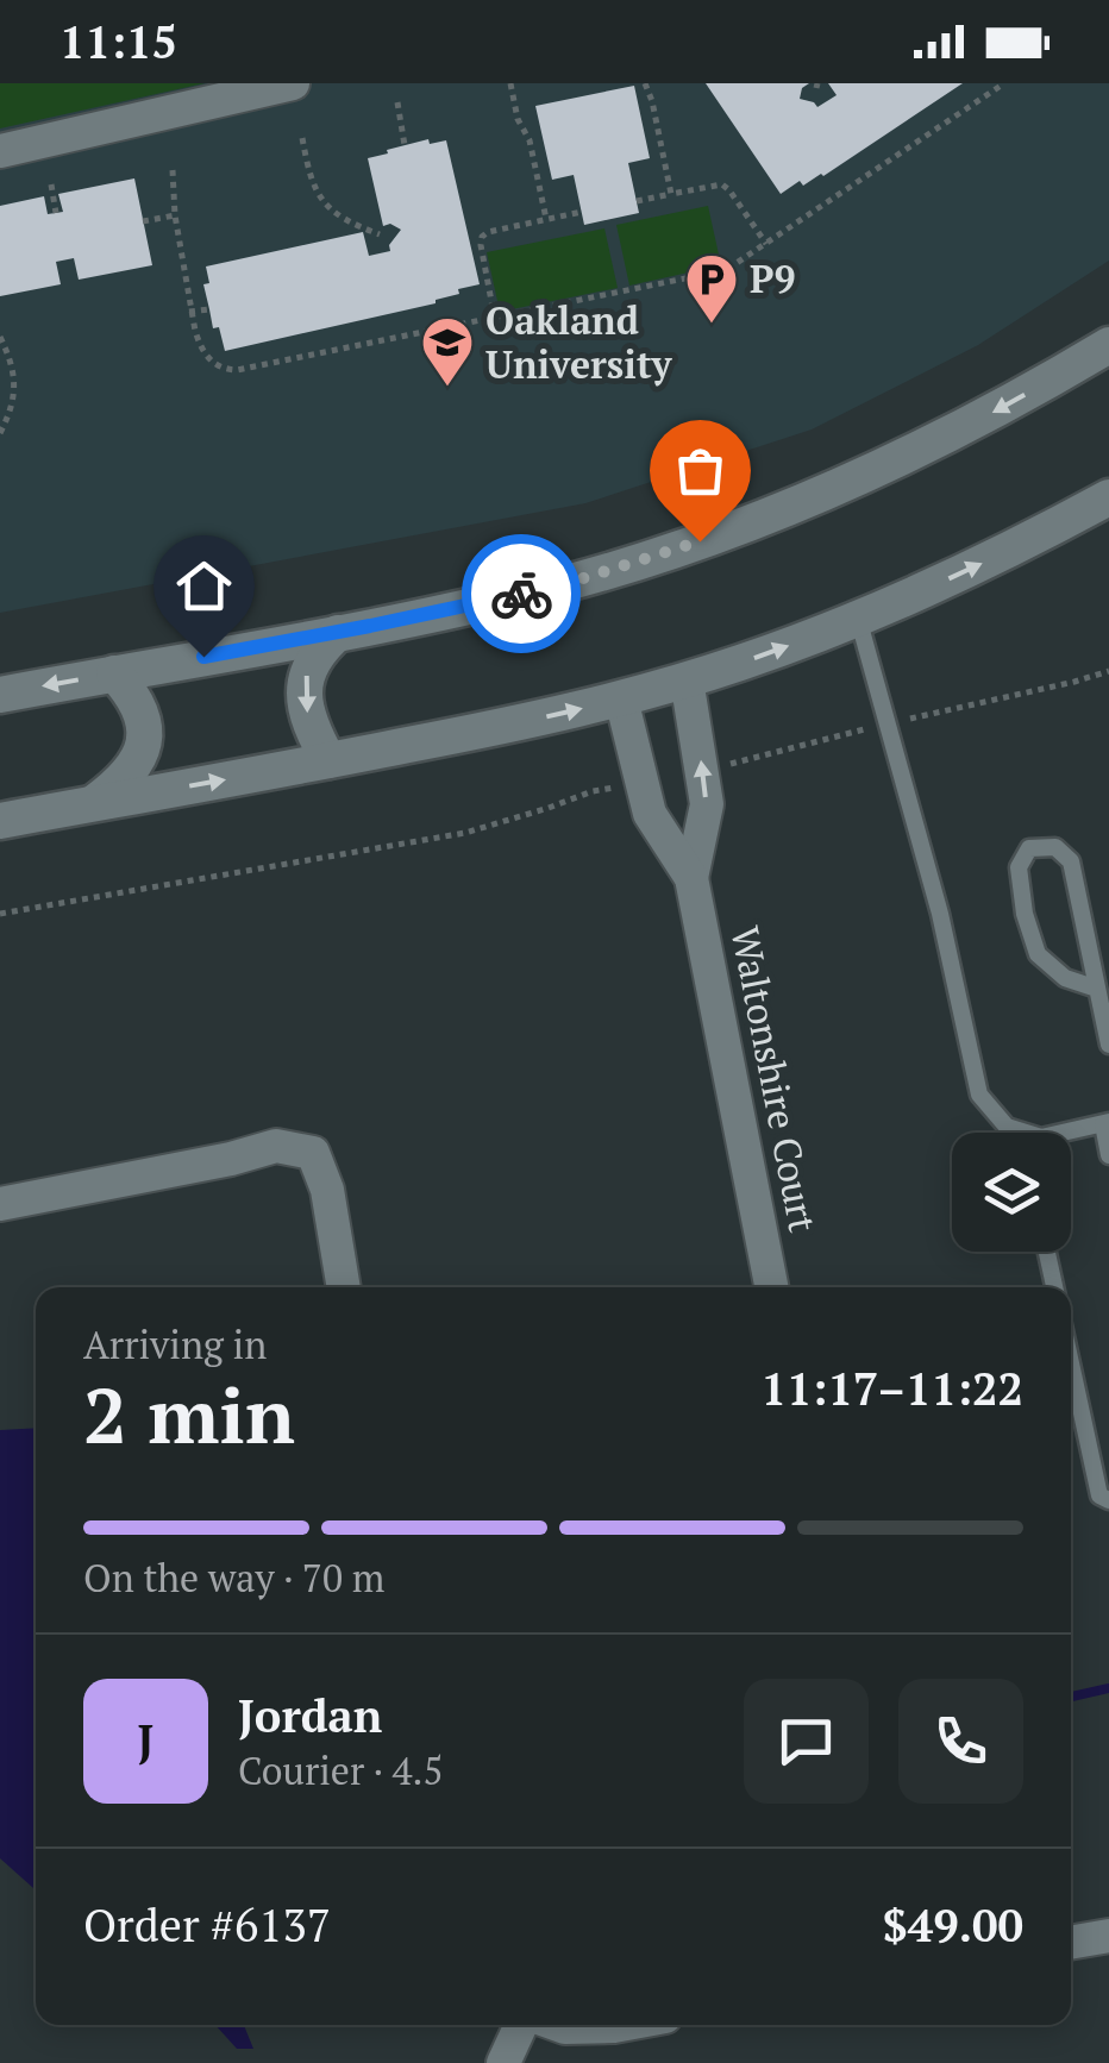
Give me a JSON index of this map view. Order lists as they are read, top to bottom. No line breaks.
{"streets":{"street":["Waltonshire Court"]},"places":{"parking":["P9"],"school or university":["Oakland University"]},"page":{"status":"11:15","heading":["2 min","Arriving in","11:17–11:22"],"panel":["Jordan","Courier · 4.5","Order #6137","$49.00"],"bar":"On the way · 70 m","round":"J"}}
